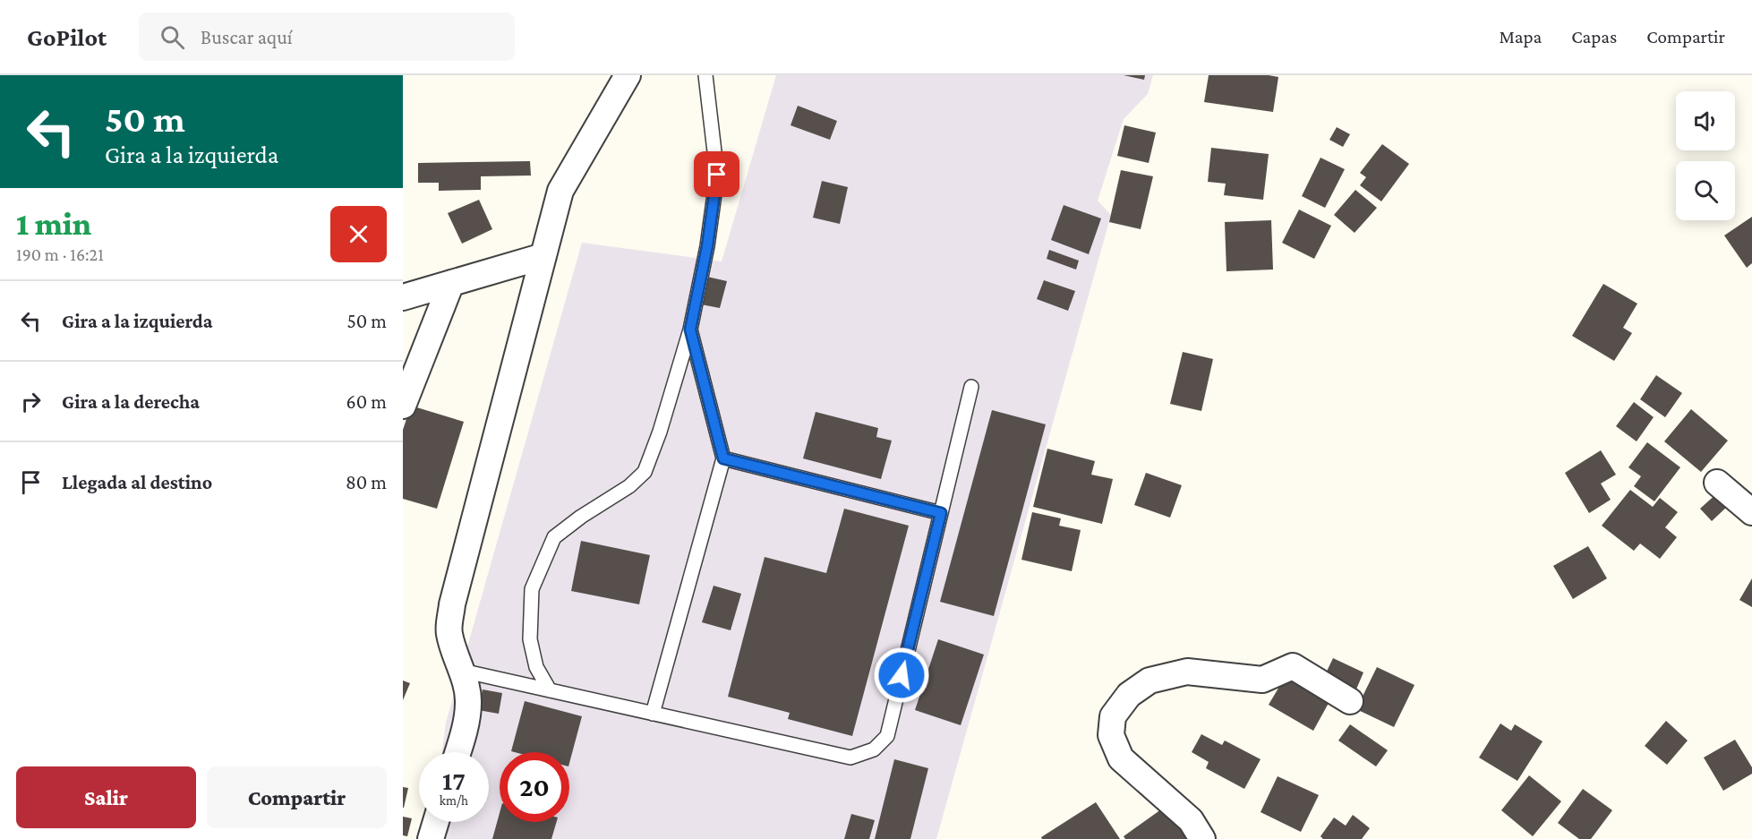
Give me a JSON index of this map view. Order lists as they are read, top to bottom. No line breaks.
{"page":{"header":"GoPilot","search":"Buscar aquí","nav":["Mapa","Capas","Compartir"],"turn":["50 m","Gira a la izquierda"],"heading":["1 min","190 m · 16:21"],"list":[{"name":"Gira a la izquierda","value":"50 m"},{"name":"Gira a la derecha","value":"60 m"},{"name":"Llegada al destino","value":"80 m"}],"speed":"17 km/h","limit":"20","buttons":["Salir","Compartir"]}}
